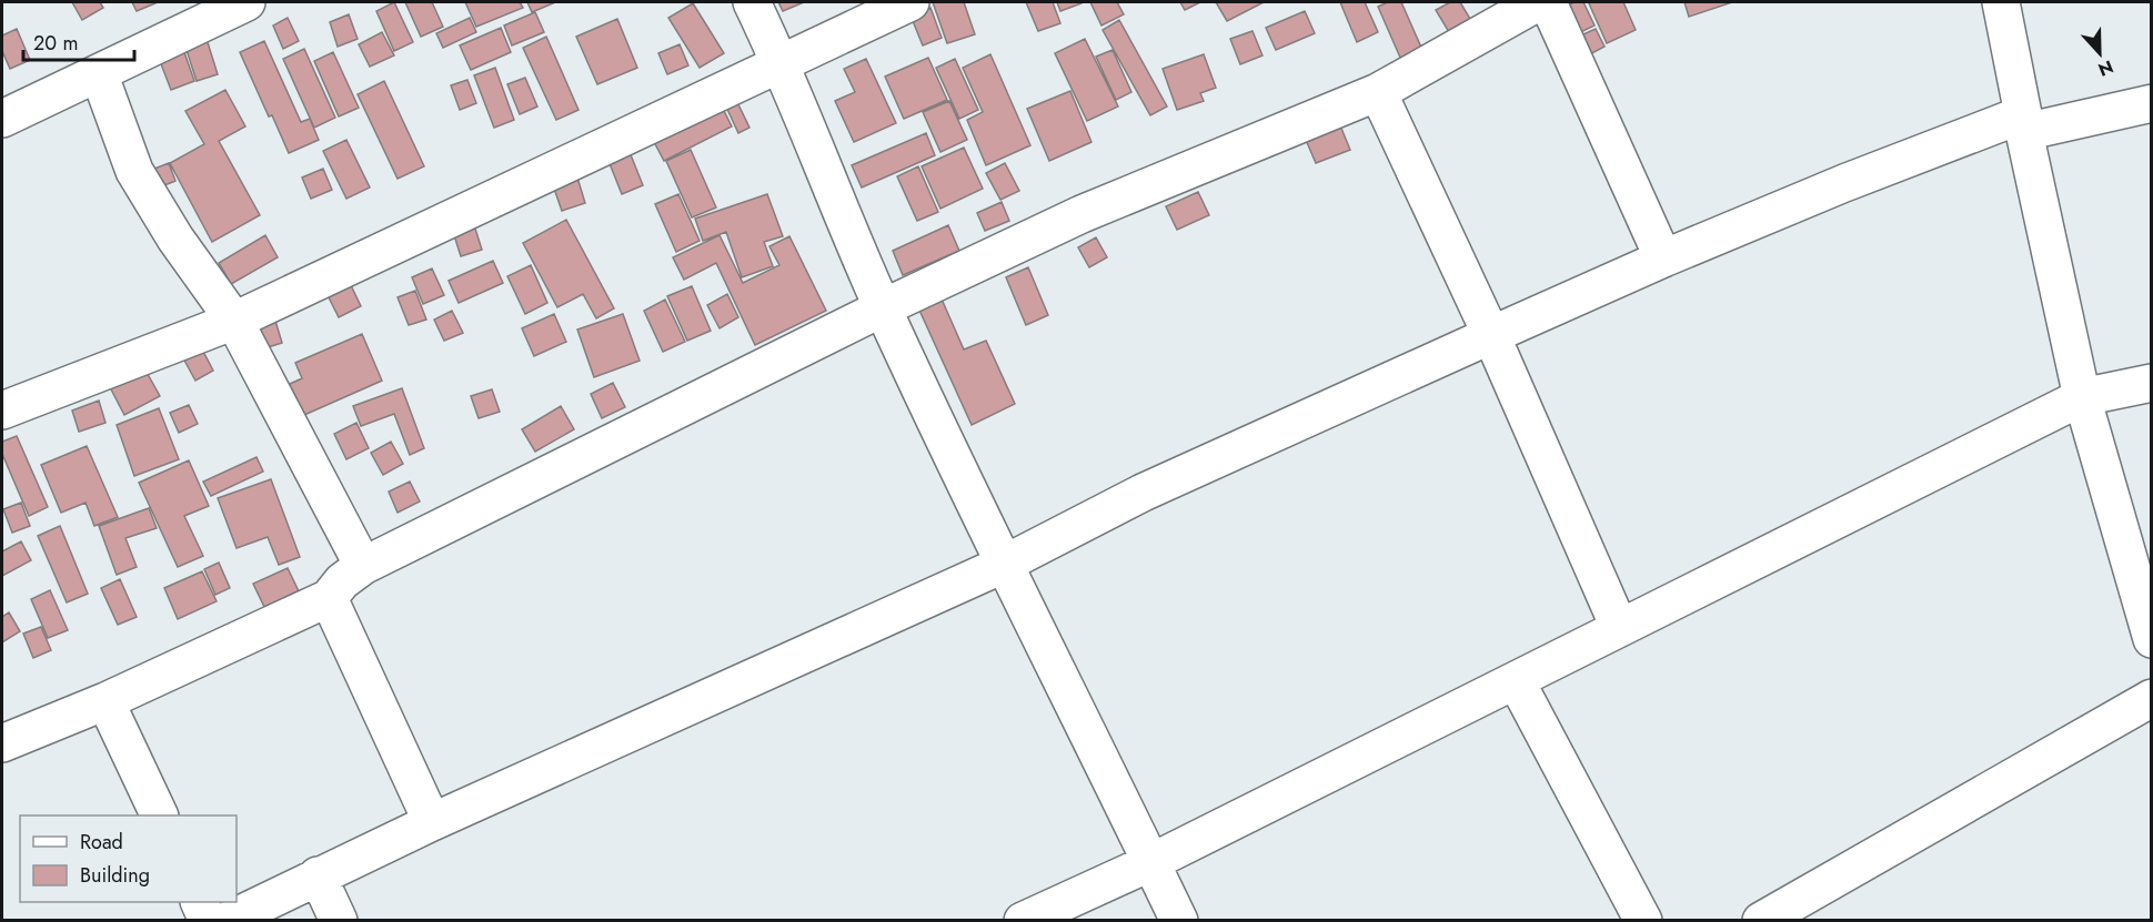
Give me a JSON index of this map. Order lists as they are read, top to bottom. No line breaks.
{"legend":["Road","Building"],"scale_bar":"20 m","north":"bottom"}
